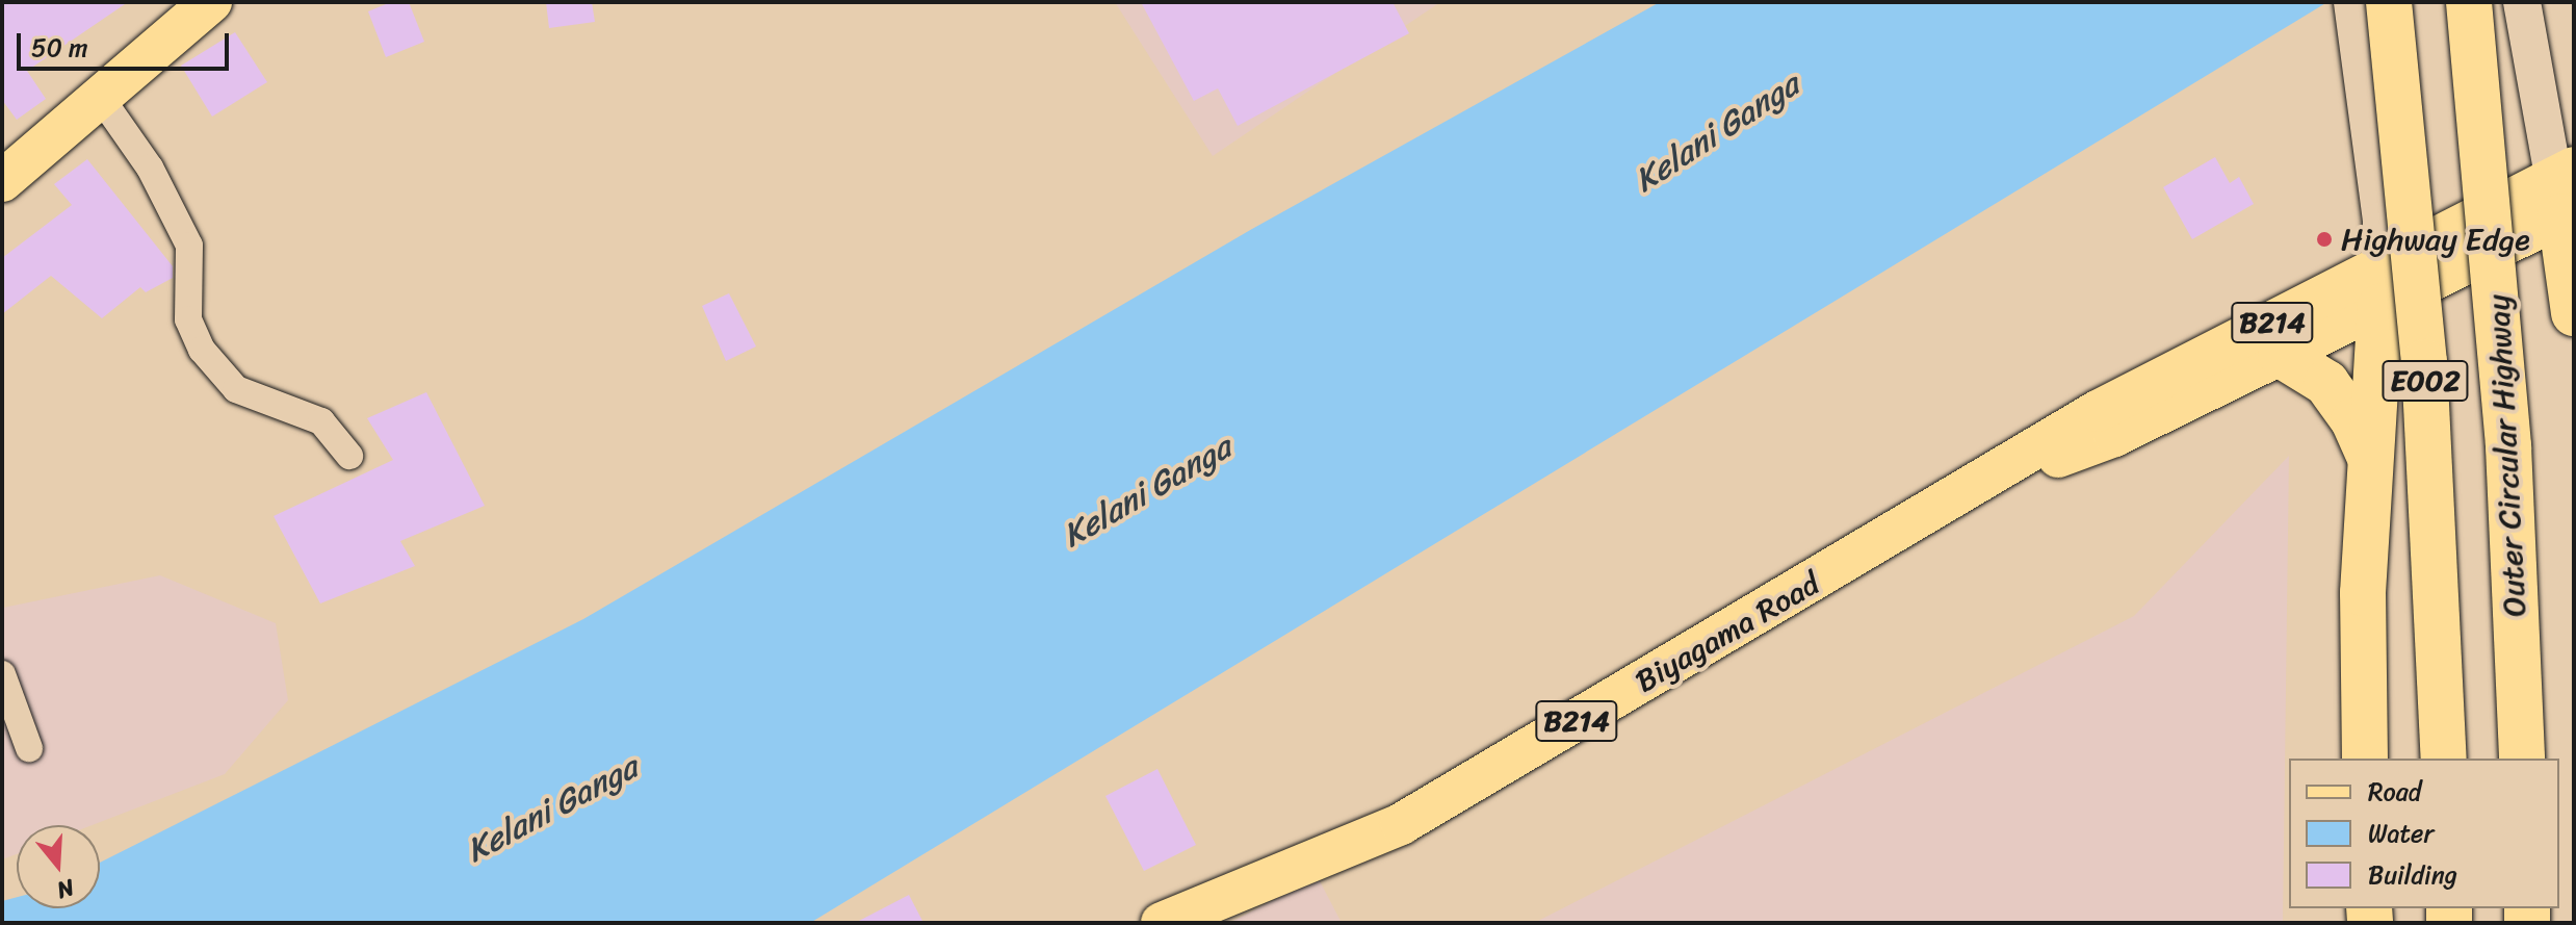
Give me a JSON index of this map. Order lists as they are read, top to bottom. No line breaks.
{"streets":{"highway":["E002","Outer Circular Highway"],"main road":["B214","Biyagama Road"]},"water":["Kelani Ganga"],"places":["Highway Edge"],"legend":["Road","Water","Building"],"scale_bar":"50 m","north":"bottom"}
